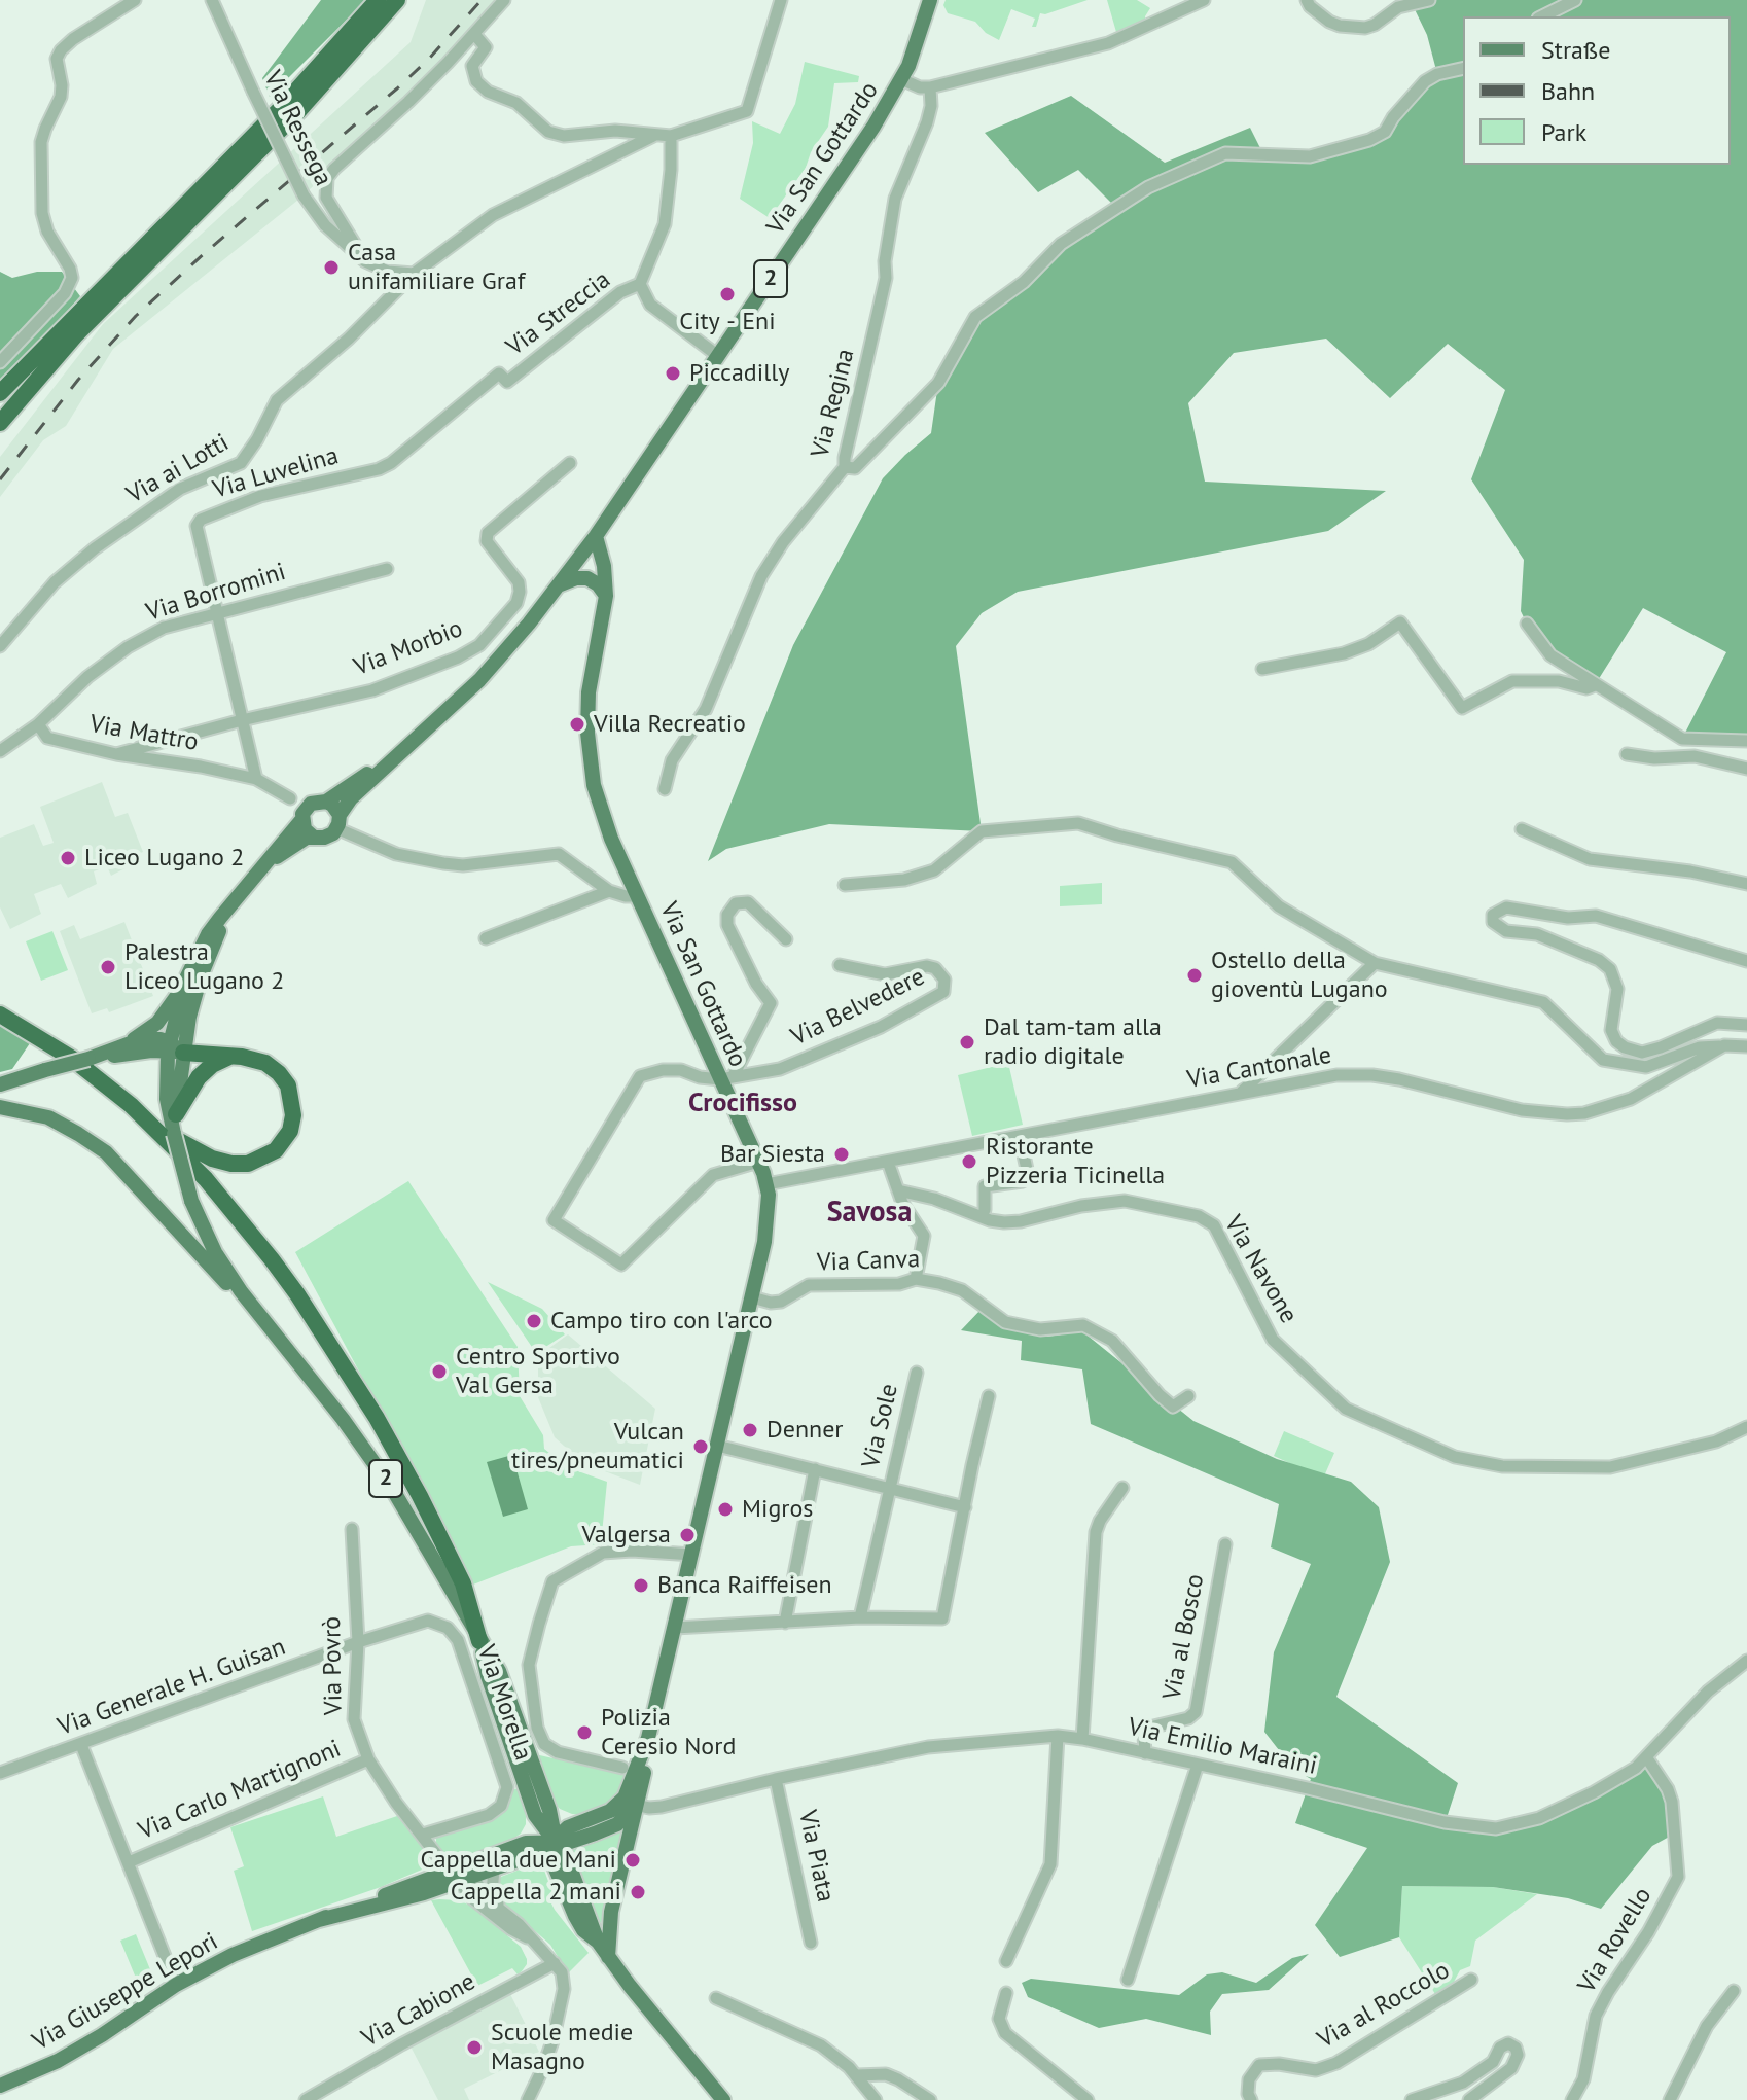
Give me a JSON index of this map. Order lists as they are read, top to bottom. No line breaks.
{"streets":{"main road":["Via San Gottardo","2","Via Giuseppe Lepori"],"street":["Via Ressega","Via Streccia","Via Regina","Via ai Lotti","Via Luvelina","Via Borromini","Via Morbio","Via Mattro","Via Belvedere","Via Cantonale","Via Canva","Via Navone","Via Sole","Via al Bosco","Via Povrò","Via Generale H. Guisan","Via Morella","Via Emilio Maraini","Via Carlo Martignoni","Via Piata","Via Rovello","Via al Roccolo","Via Cabione"]},"crossings":[["Via Ressega","Via ai Lotti"],["Via San Gottardo","Via Streccia"],["Via San Gottardo","Via Mattro"],["Via San Gottardo","Via Belvedere"],["Via San Gottardo","Via Cantonale"],["Via San Gottardo","Via Canva"],["Via San Gottardo","Via Sole"],["Via San Gottardo","Via Emilio Maraini"],["Via San Gottardo","Via Giuseppe Lepori"],["Via Streccia","Via Luvelina"],["Via Luvelina","Via Borromini"],["Via Luvelina","Via Morbio"],["Via Luvelina","Via Mattro"],["Via Borromini","Via Mattro"],["Via Morbio","Via Mattro"],["Via al Bosco","Via Emilio Maraini"],["Via Povrò","Via Generale H. Guisan"],["Via Povrò","Via Morella"],["Via Povrò","Via Carlo Martignoni"],["Via Povrò","Via Giuseppe Lepori"],["Via Generale H. Guisan","Via Morella"],["Via Emilio Maraini","Via Piata"],["Via Emilio Maraini","Via Rovello"],["Via Emilio Maraini","Via Giuseppe Lepori"]],"districts":["Crocifisso","Savosa"],"places":["Casa unifamiliare Graf","City - Eni","Piccadilly","Villa Recreatio","Liceo Lugano 2","Palestra Liceo Lugano 2","Ostello della gioventù Lugano","Dal tam-tam alla radio digitale","Bar Siesta","Ristorante Pizzeria Ticinella","Campo tiro con l'arco","Centro Sportivo Val Gersa","Denner","Vulcan tires/pneumatici","Migros","Valgersa","Banca Raiffeisen","Polizia Ceresio Nord","Cappella due Mani","Cappella 2 mani","Scuole medie Masagno"],"legend":["Straße","Bahn","Park"]}
